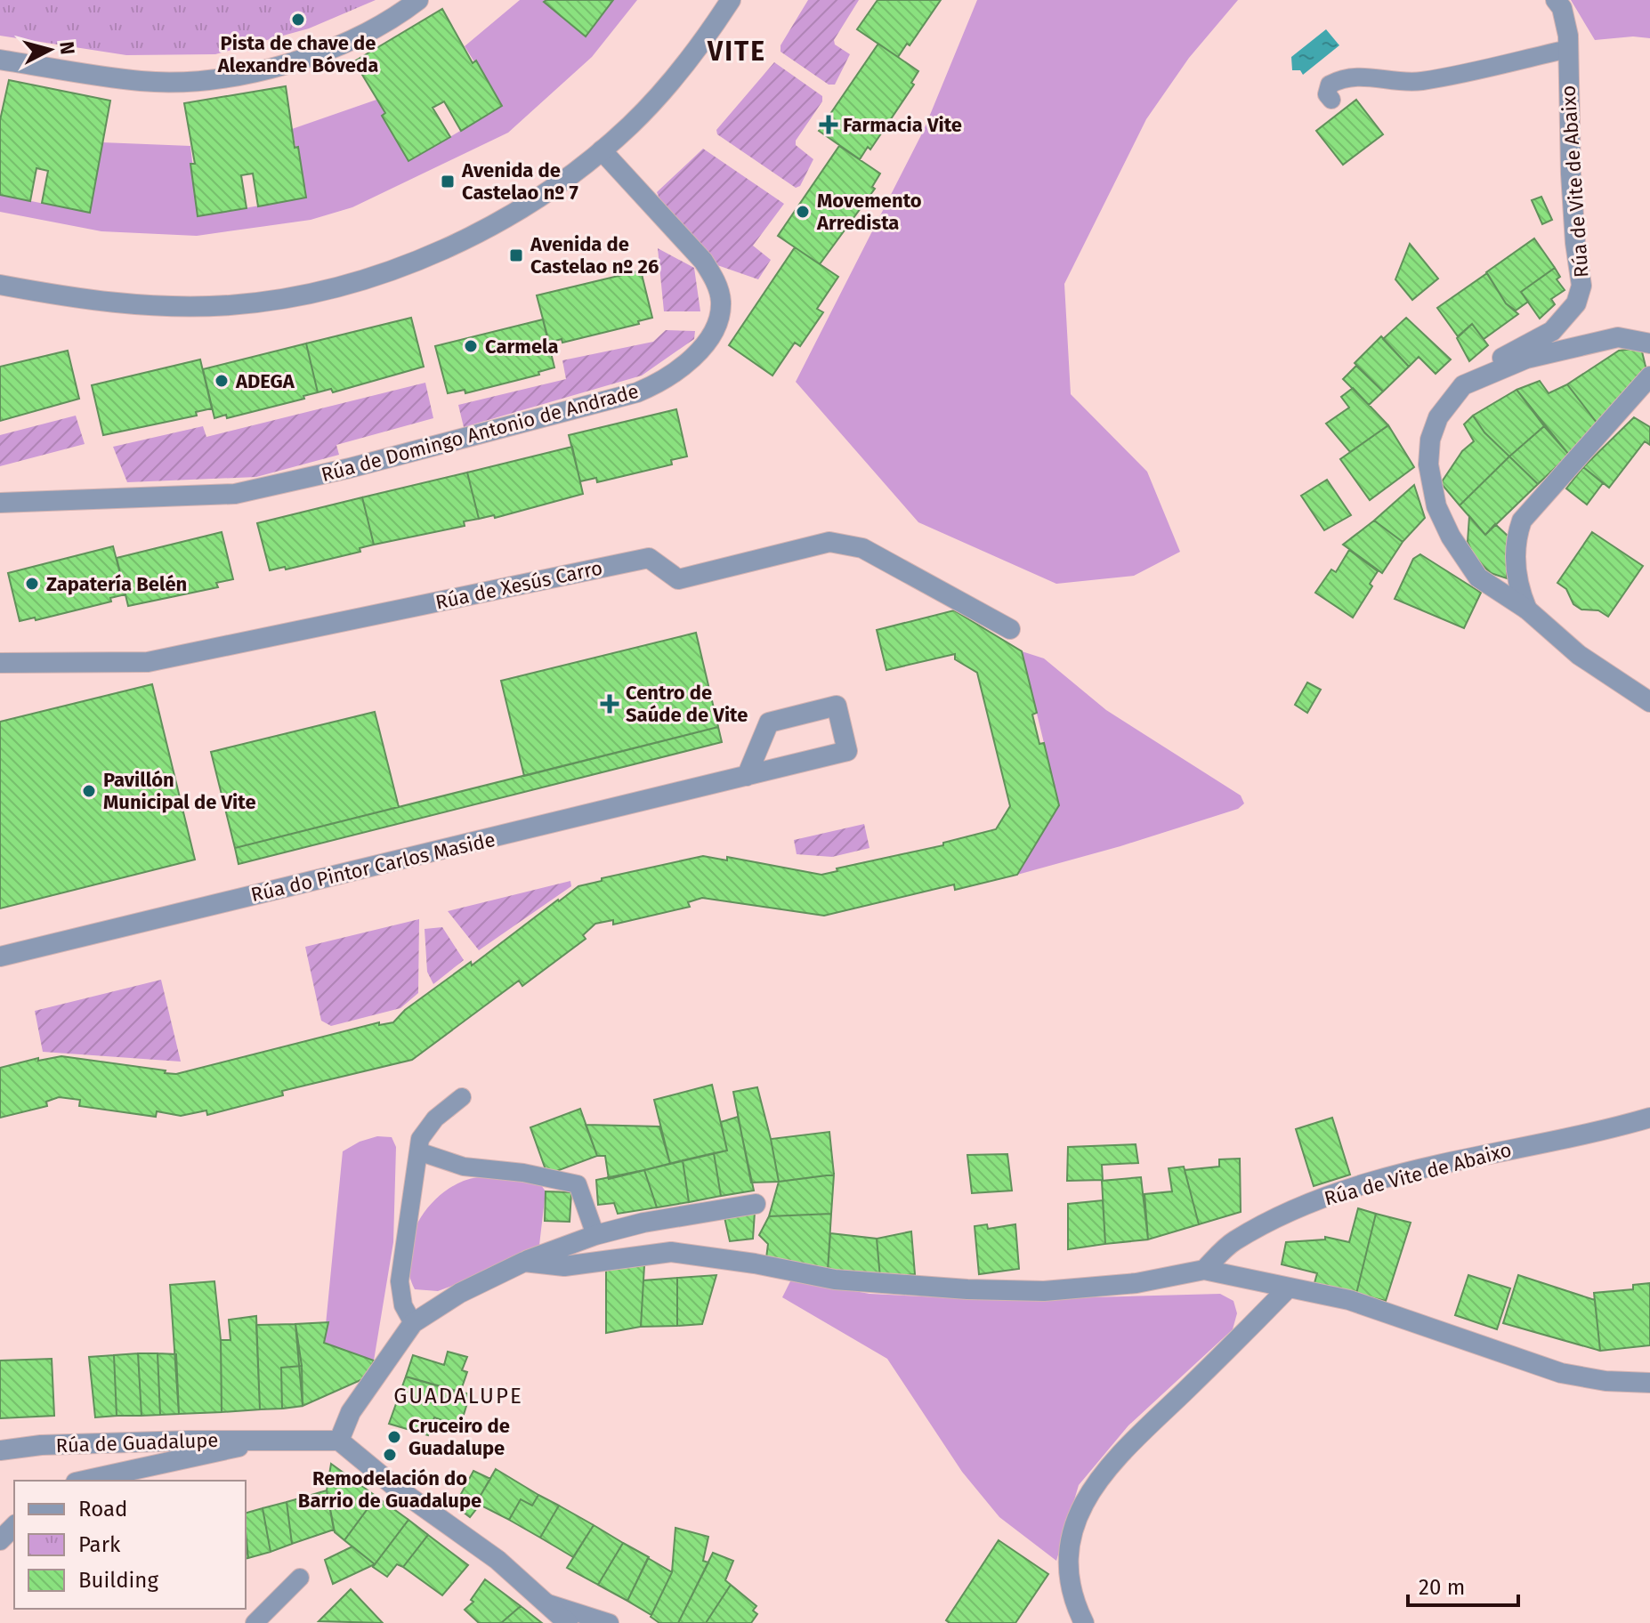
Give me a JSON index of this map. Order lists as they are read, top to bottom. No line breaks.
{"streets":{"street":["Rúa de Vite de Abaixo","Rúa de Domingo Antonio de Andrade","Rúa de Xesús Carro","Rúa do Pintor Carlos Maside","Rúa de Guadalupe"]},"districts":["VITE","GUADALUPE"],"places":{"other":["Pista de chave de Alexandre Bóveda","Movemento Arredista","Carmela","ADEGA","Zapatería Belén","Pavillón Municipal de Vite","Cruceiro de Guadalupe","Remodelación do Barrio de Guadalupe"],"health":["Farmacia Vite","Centro de Saúde de Vite"],"transit":["Avenida de Castelao nº 7","Avenida de Castelao nº 26"]},"legend":["Road","Park","Building"],"scale_bar":"20 m","north":"right"}
